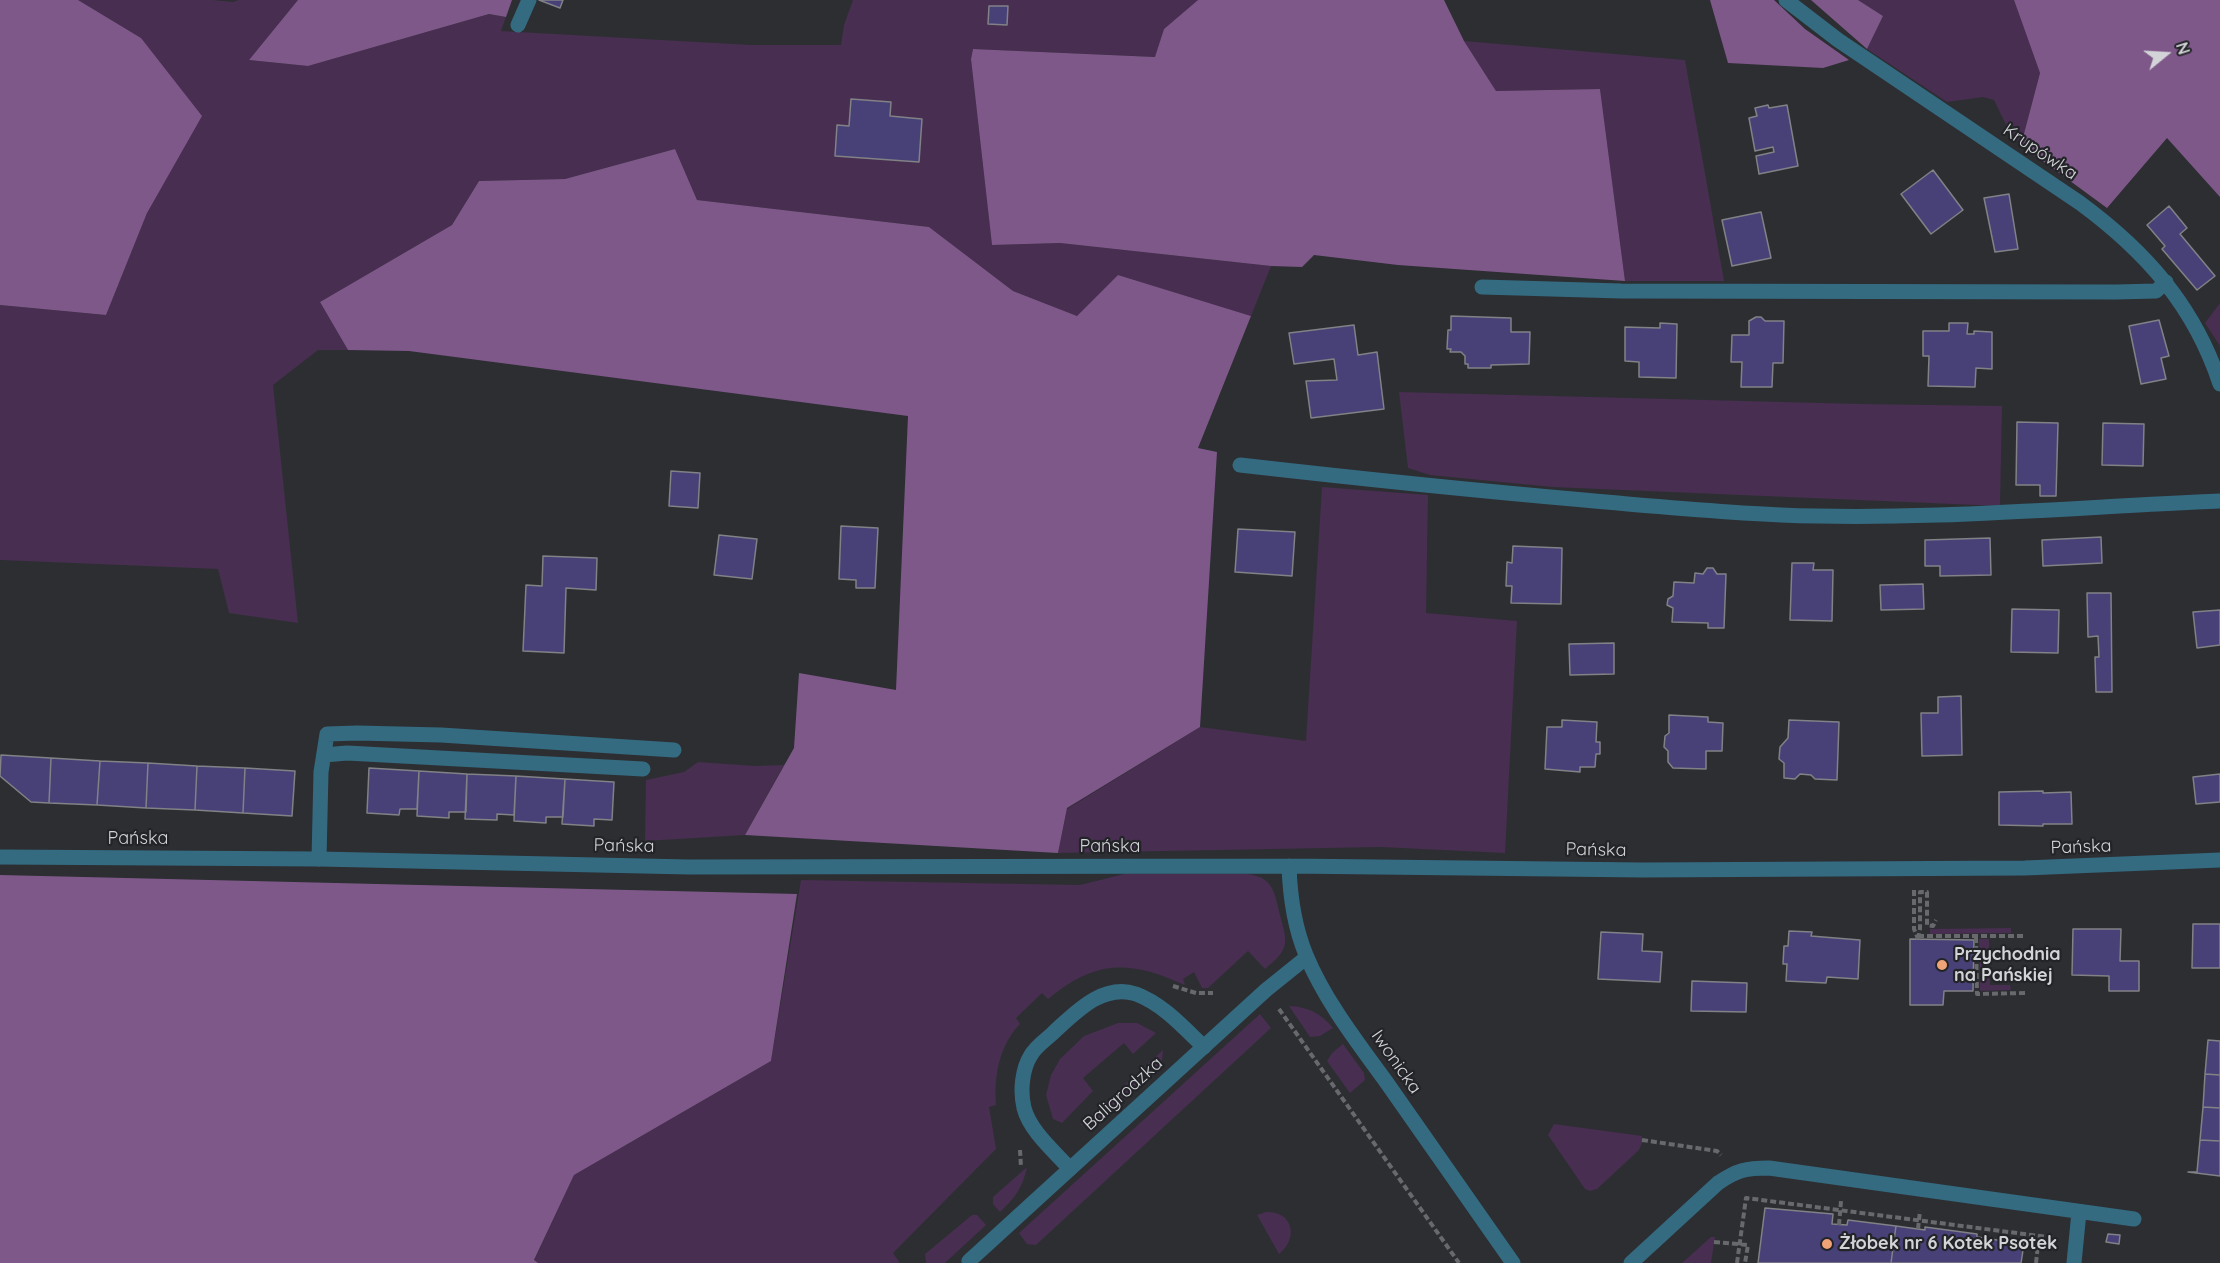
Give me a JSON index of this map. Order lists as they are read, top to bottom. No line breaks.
{"streets":{"street":["Krupówka","Pańska","Iwonicka","Baligrodzka"]},"crossings":[["Pańska","Iwonicka"],["Iwonicka","Baligrodzka"]],"places":["Przychodnia na Pańskiej","Żłobek nr 6 Kotek Psotek"],"north":"right"}
